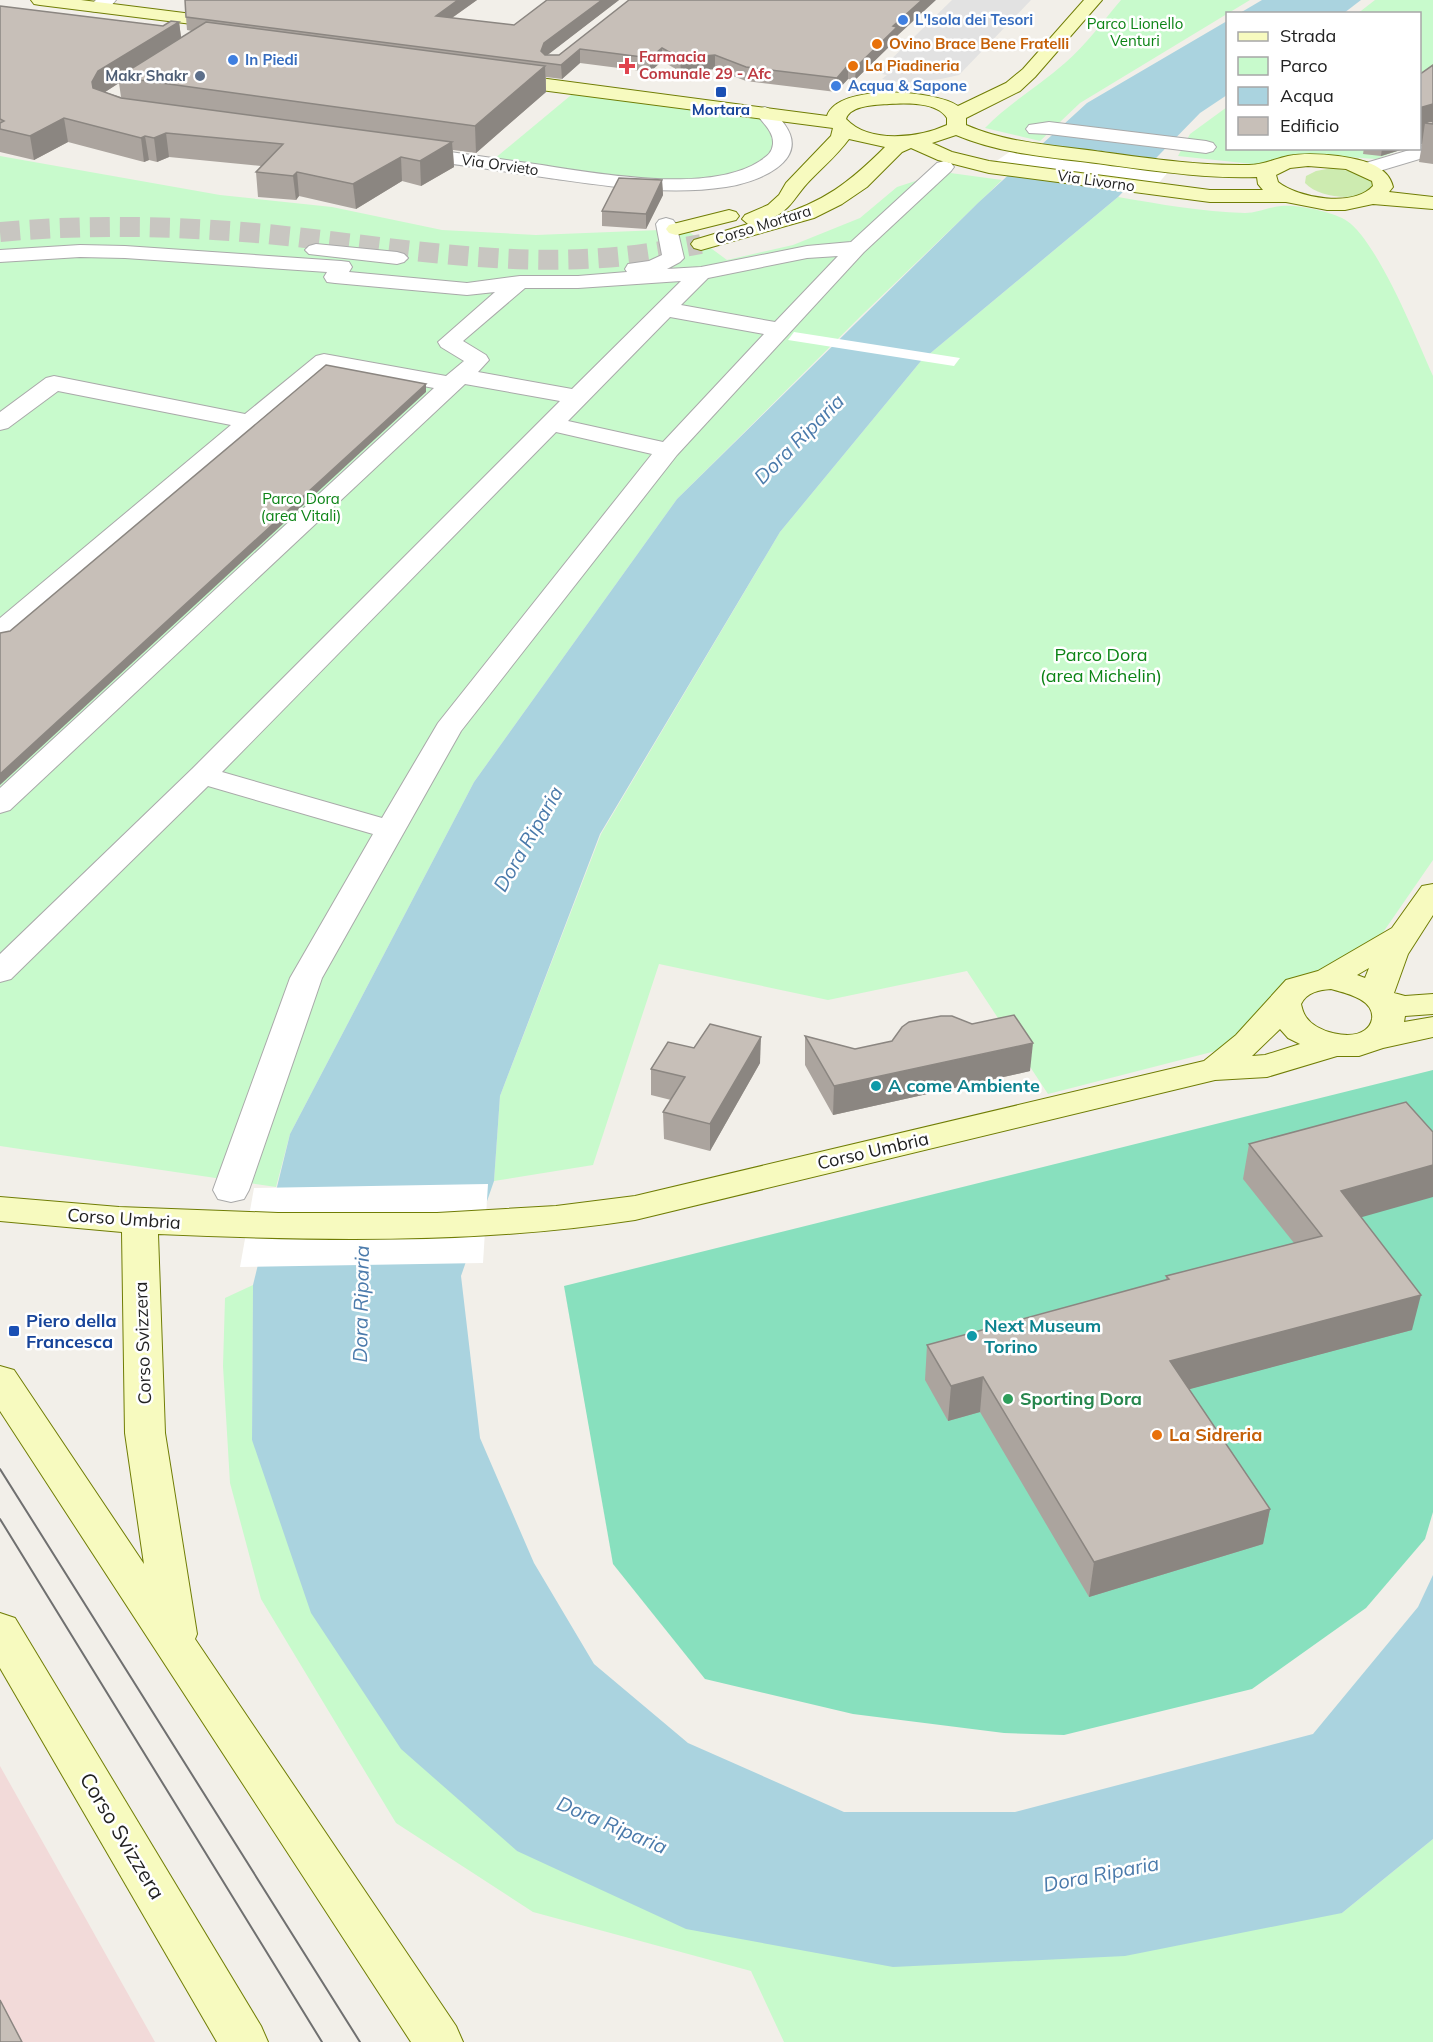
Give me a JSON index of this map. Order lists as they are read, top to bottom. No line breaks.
{"streets":{"main road":["Via Livorno","Corso Mortara","Corso Umbria","Corso Svizzera"],"street":["Via Orvieto"]},"crossings":[["Via Livorno","Corso Mortara"],["Corso Umbria","Corso Svizzera"]],"water":["Dora Riparia"],"parks":["Parco Lionello Venturi","Parco Dora (area Vitali)","Parco Dora (area Michelin)"],"places":{"other":["L'Isola dei Tesori","Ovino Brace Bene Fratelli","In Piedi","La Piadineria","Makr Shakr","Acqua & Sapone","A come Ambiente","Next Museum Torino","Sporting Dora","La Sidreria"],"health":["Farmacia Comunale 29 - Afc"],"transit":["Mortara","Piero della Francesca"]},"legend":["Strada","Parco","Acqua","Edificio"]}
